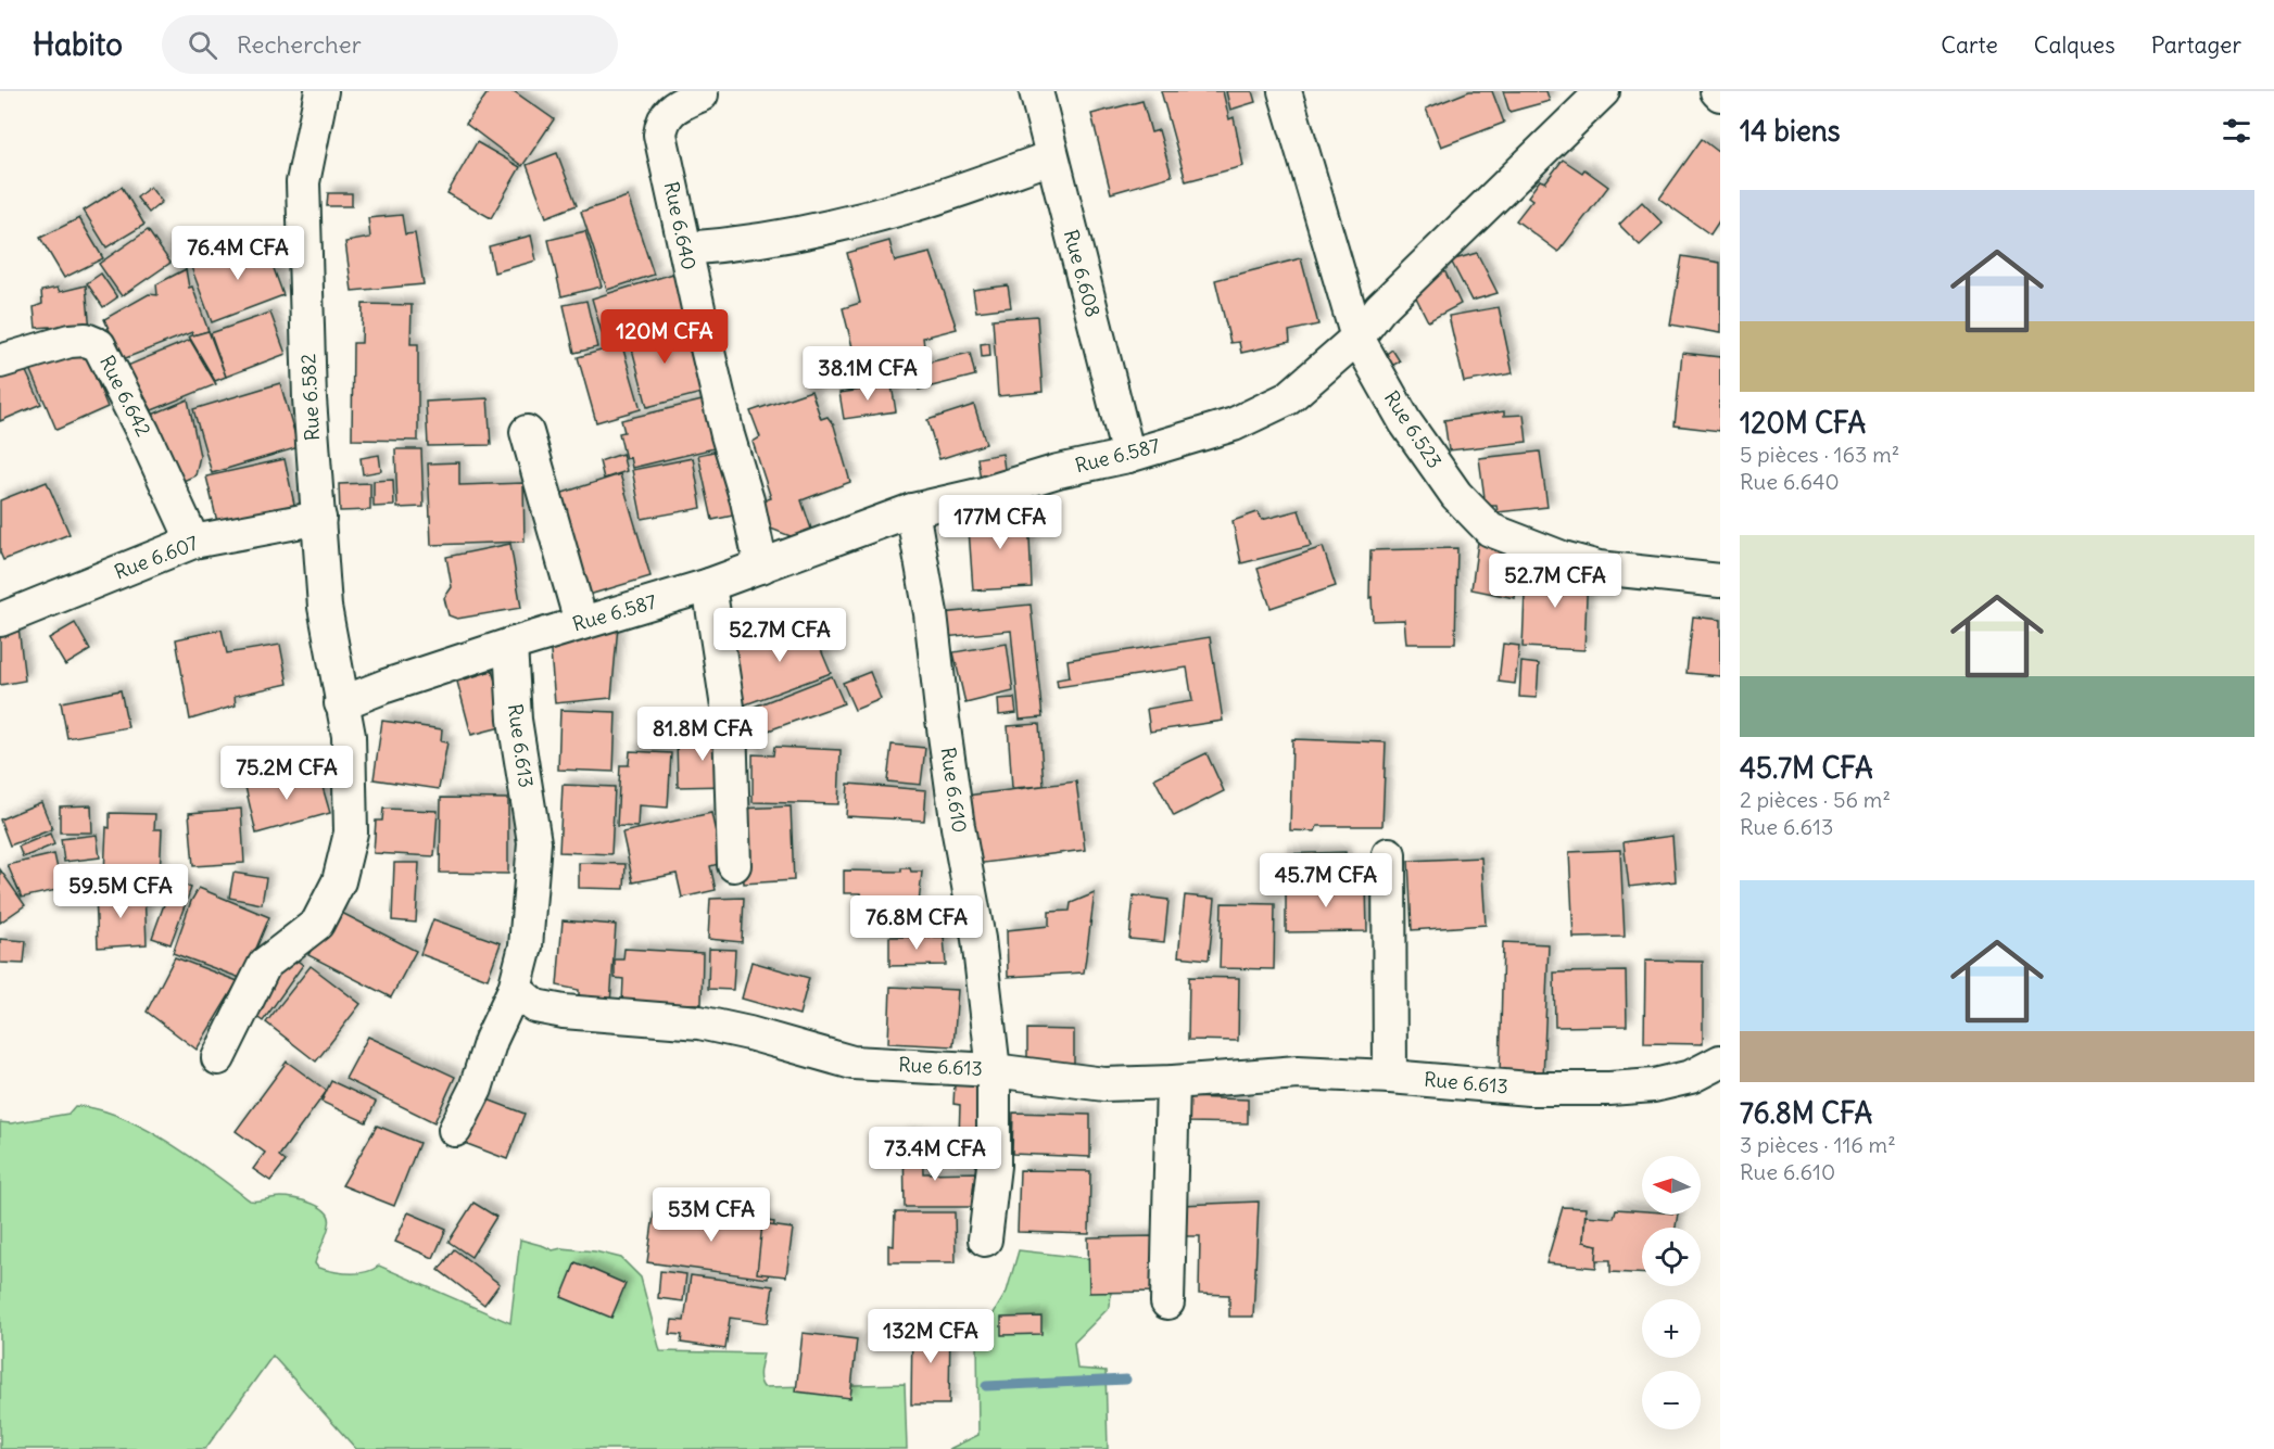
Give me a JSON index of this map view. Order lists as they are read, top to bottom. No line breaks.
{"streets":{"street":["Rue 6.640","Rue 6.608","Rue 6.642","Rue 6.582","Rue 6.523","Rue 6.587","Rue 6.607","Rue 6.613","Rue 6.610"]},"crossings":[["Rue 6.640","Rue 6.587"],["Rue 6.608","Rue 6.587"],["Rue 6.642","Rue 6.607"],["Rue 6.582","Rue 6.587"],["Rue 6.582","Rue 6.607"],["Rue 6.523","Rue 6.587"],["Rue 6.587","Rue 6.613"],["Rue 6.587","Rue 6.610"],["Rue 6.613","Rue 6.610"]],"north":"left","page":{"header":"Habito","search":"Rechercher","nav":["Carte","Calques","Partager"],"heading":"14 biens","list":[{"name":"120M CFA","note":"5 pièces · 163 m² · Rue 6.640"},{"name":"45.7M CFA","note":"2 pièces · 56 m² · Rue 6.613"},{"name":"76.8M CFA","note":"3 pièces · 116 m² · Rue 6.610"}],"price":["76.4M CFA","120M CFA","38.1M CFA","177M CFA","52.7M CFA","52.7M CFA","81.8M CFA","75.2M CFA","45.7M CFA","59.5M CFA","76.8M CFA","73.4M CFA","53M CFA","132M CFA"],"map_buttons":["+","−"]}}
